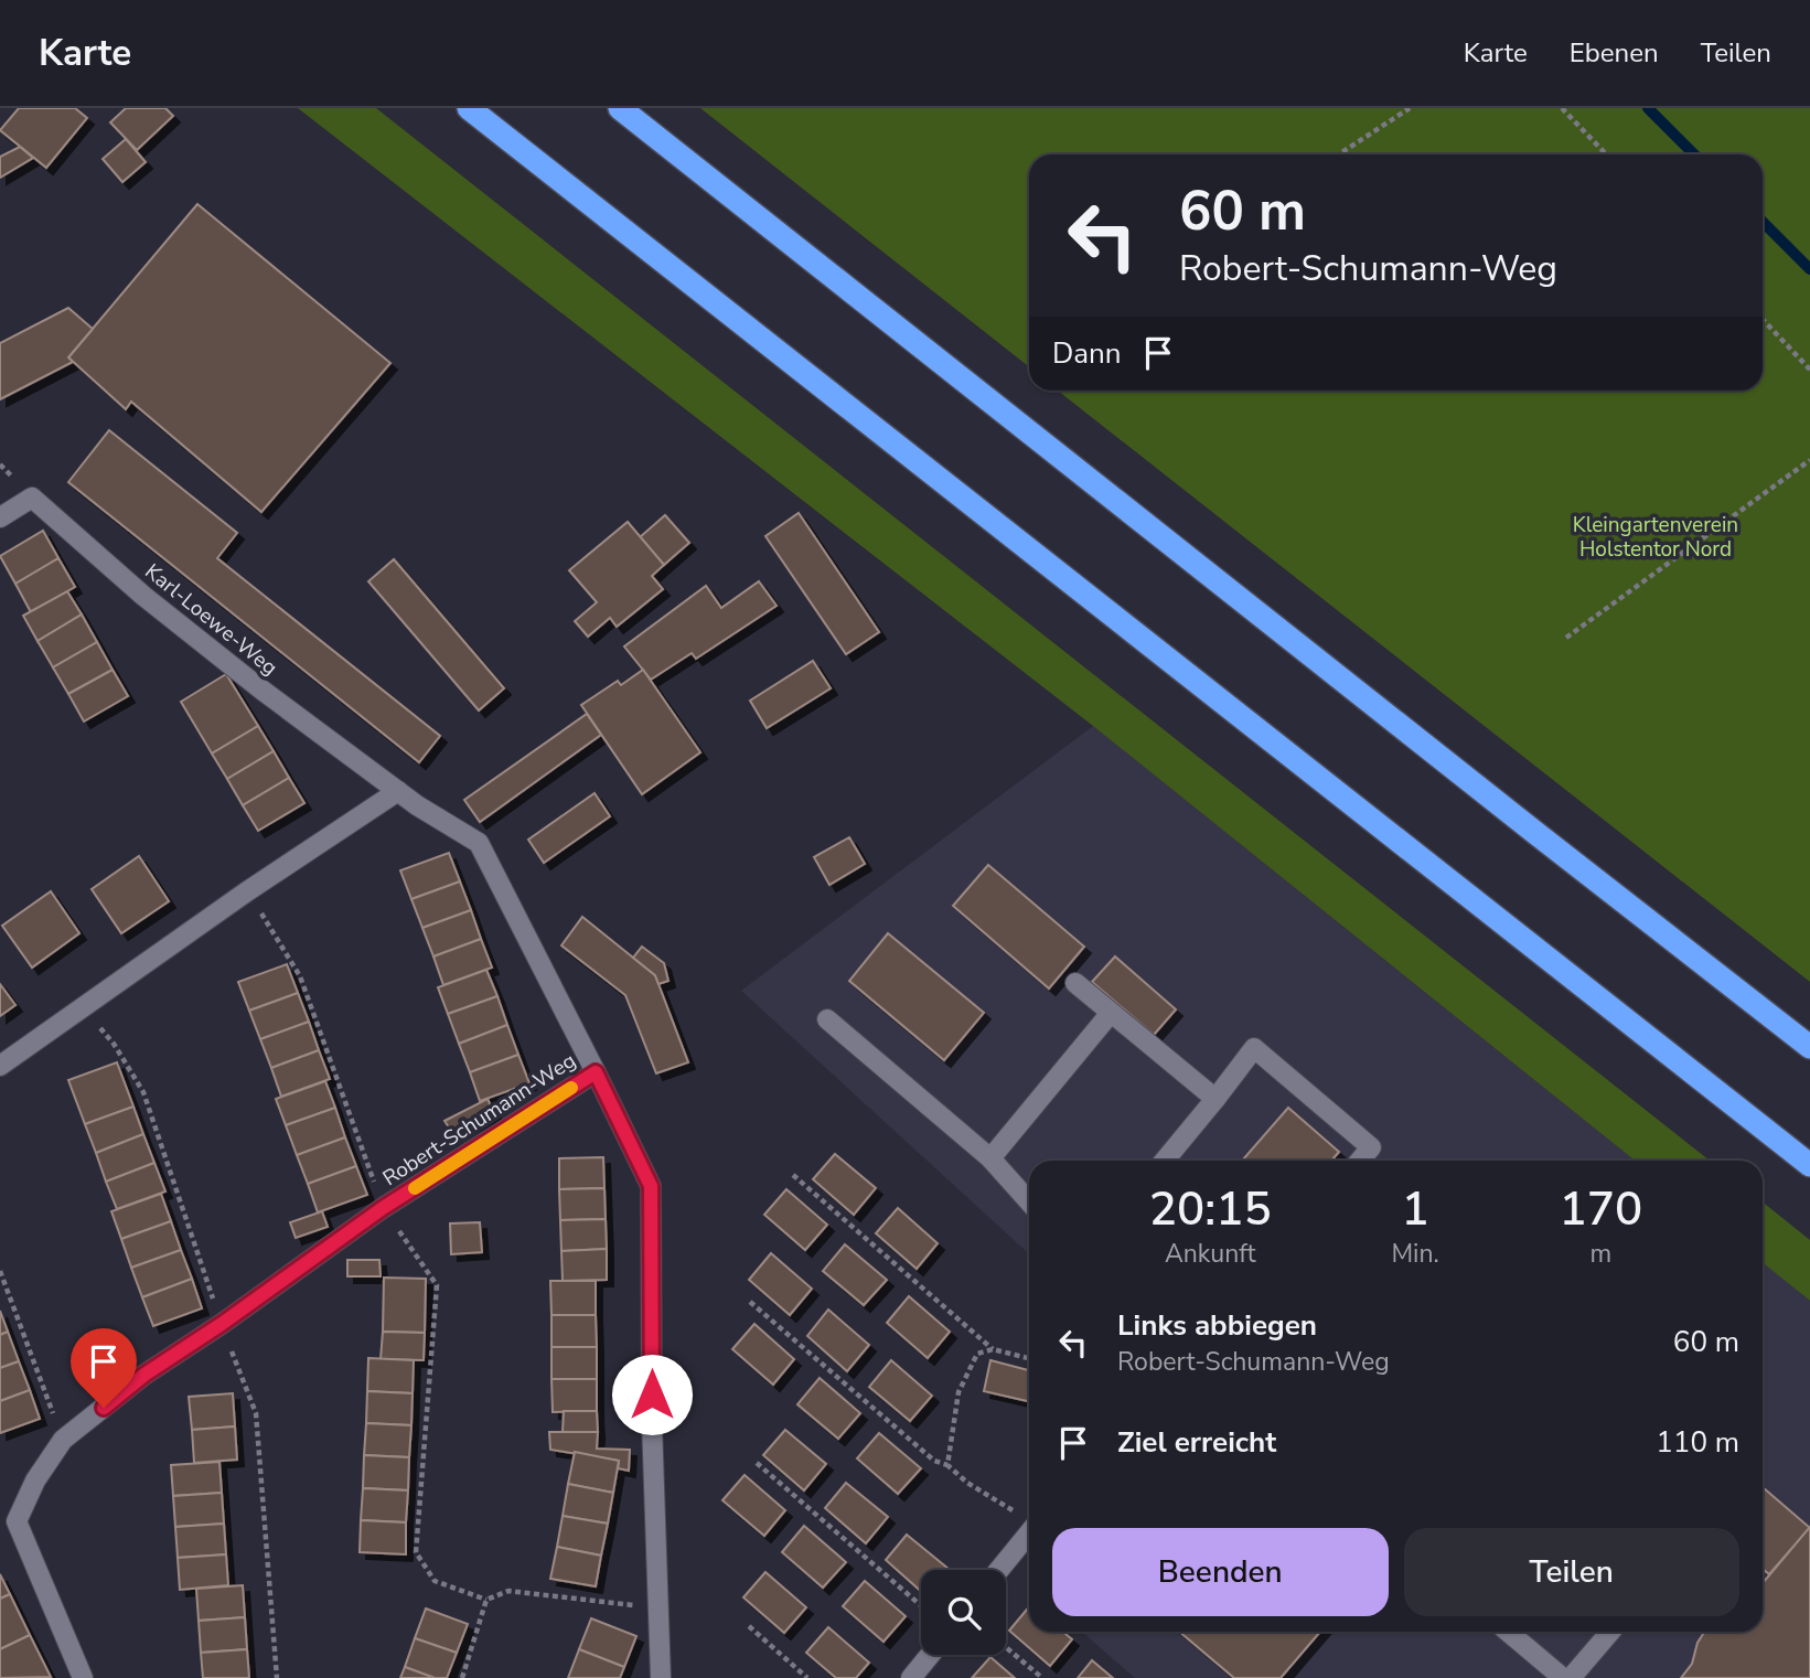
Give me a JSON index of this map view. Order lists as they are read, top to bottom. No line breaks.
{"streets":{"street":["Karl-Loewe-Weg","Robert-Schumann-Weg"]},"crossings":[["Karl-Loewe-Weg","Robert-Schumann-Weg"]],"parks":["Kleingartenverein Holstentor Nord"],"page":{"header":"Karte","nav":["Karte","Ebenen","Teilen"],"turn":["60 m","Robert-Schumann-Weg"],"then":"Dann","eta":["20:15","Ankunft","1","Min.","170","m"],"list":[{"name":"Links abbiegen","note":"Robert-Schumann-Weg","value":"60 m"},{"name":"Ziel erreicht","value":"110 m"}],"buttons":["Beenden","Teilen"]}}
